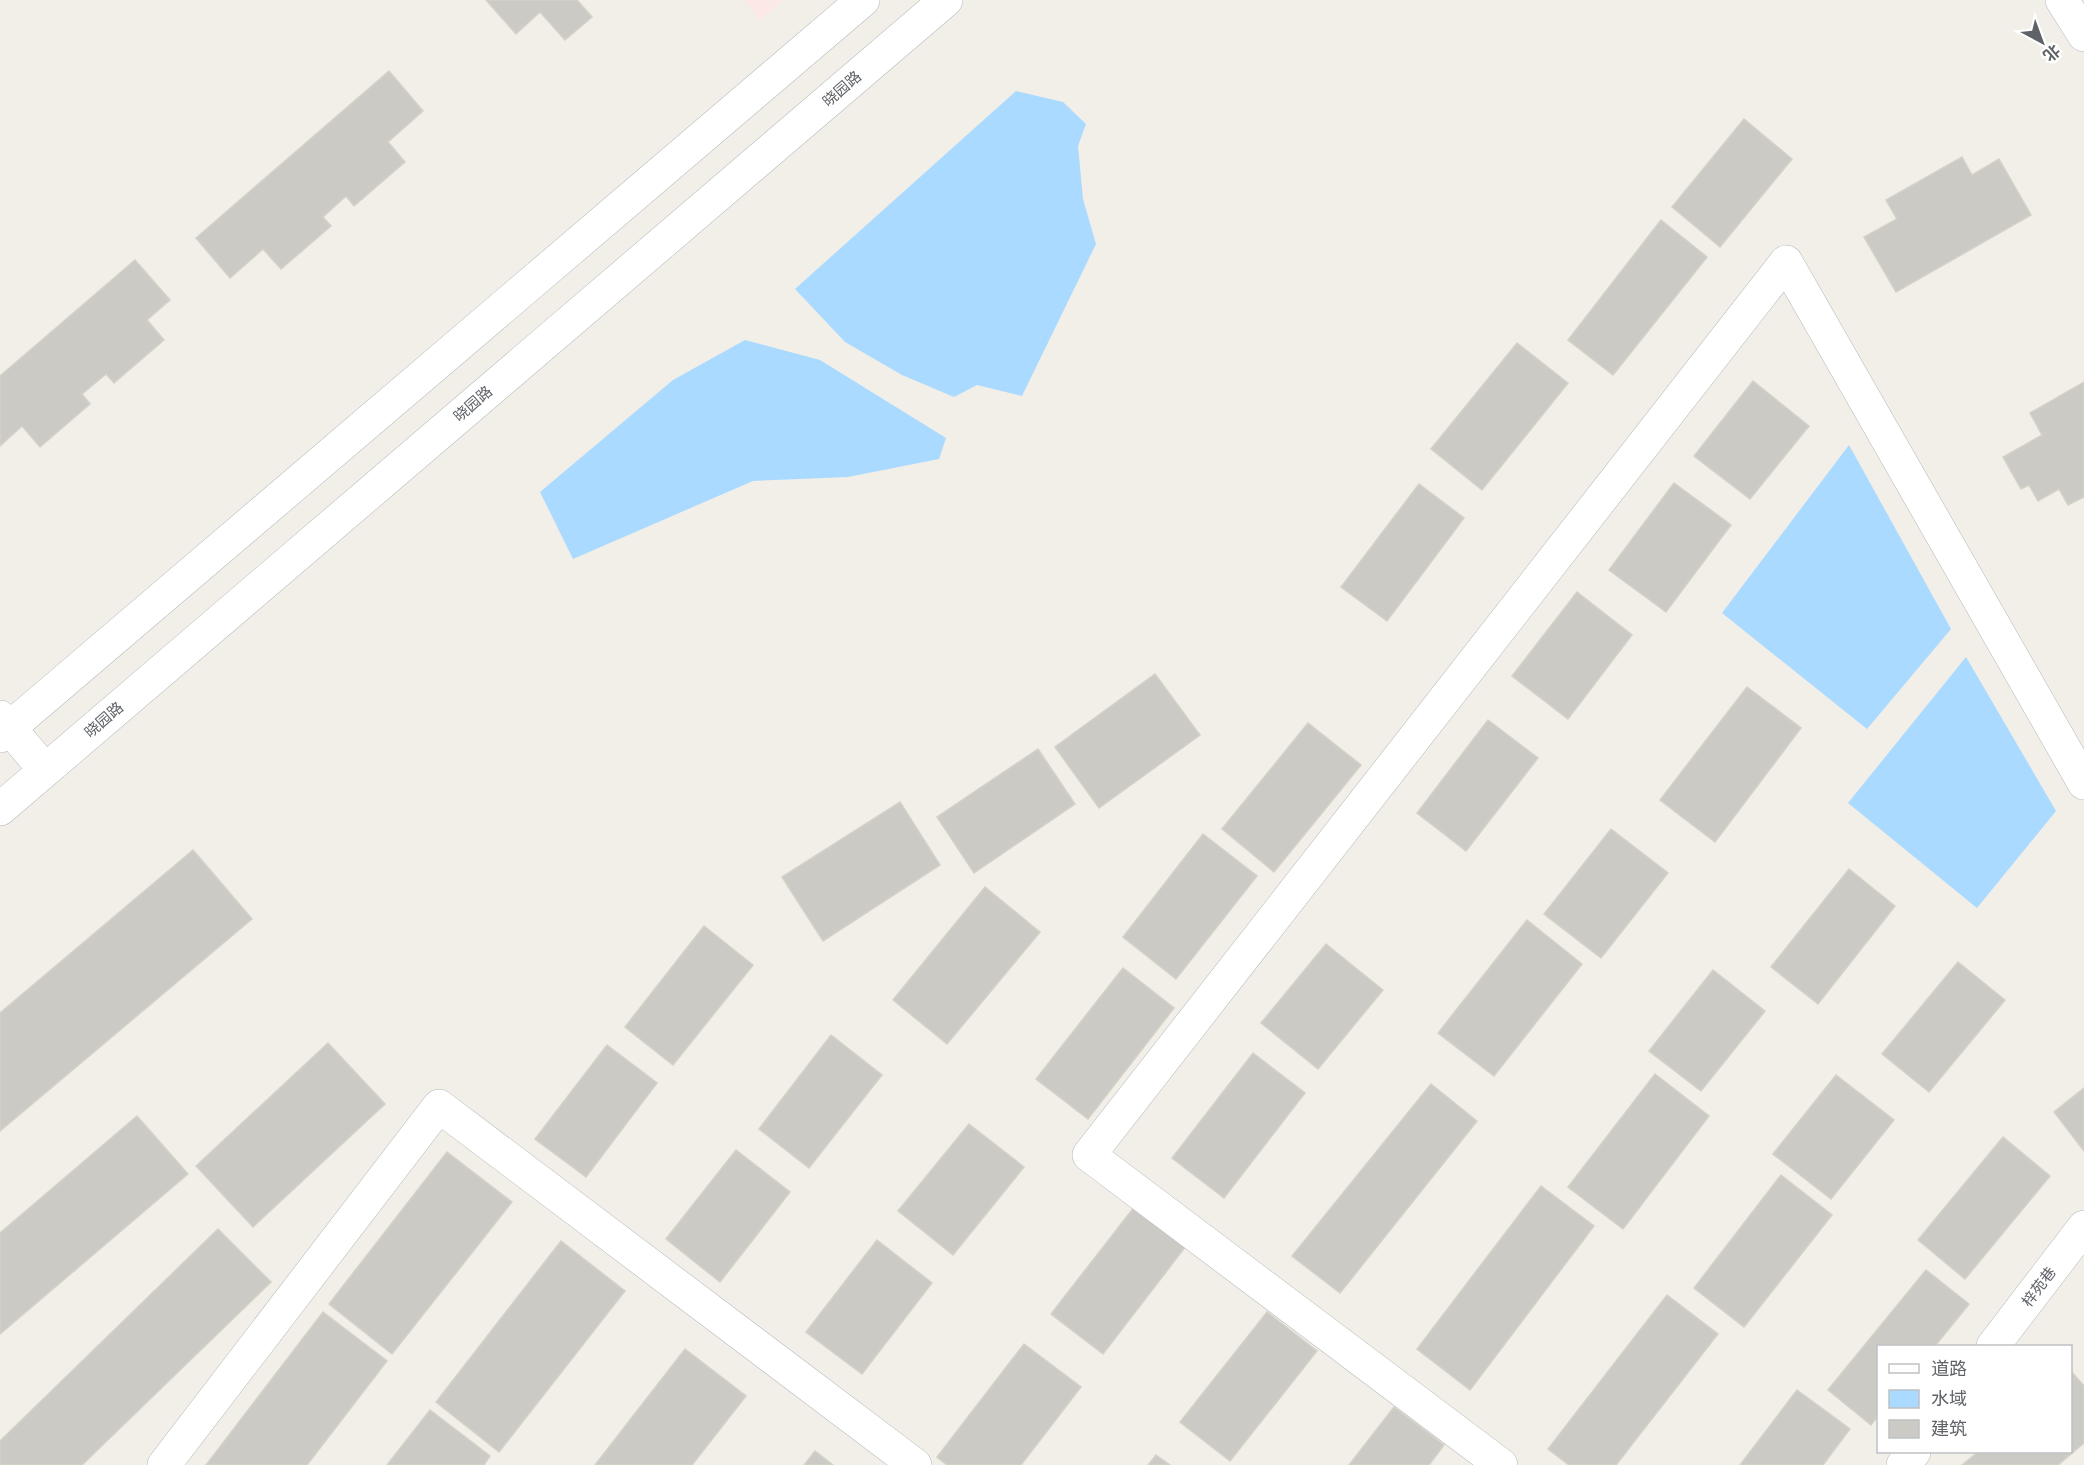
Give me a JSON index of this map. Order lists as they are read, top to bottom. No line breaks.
{"streets":{"street":["晓园路","梓苑巷"]},"legend":["道路","水域","建筑"],"north":"bottom right"}
